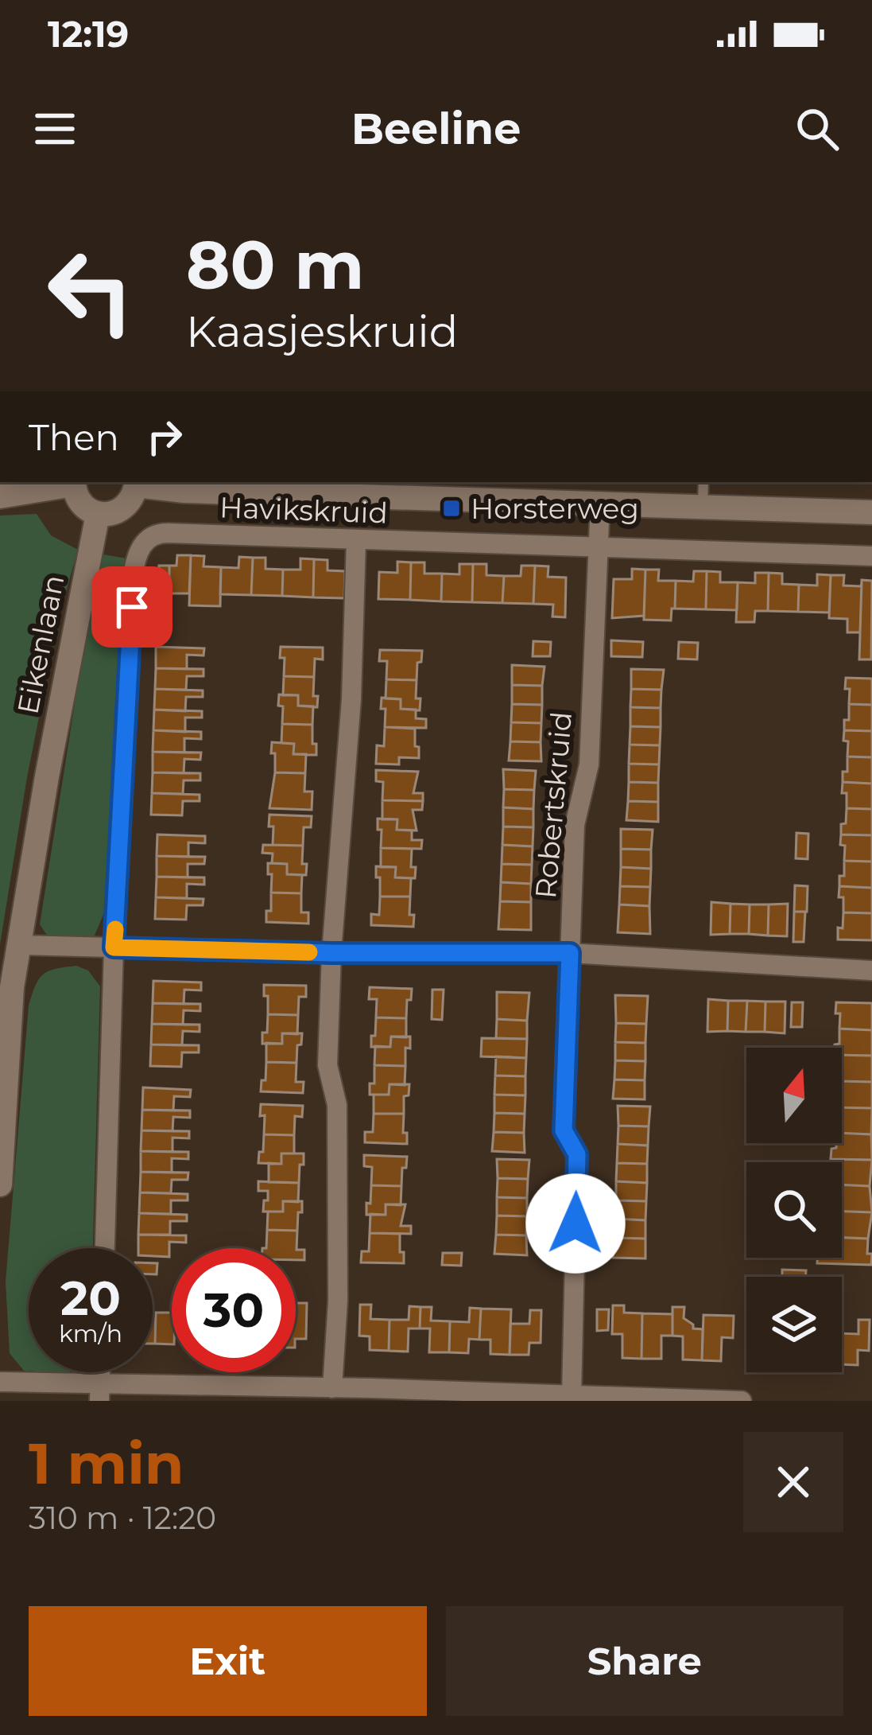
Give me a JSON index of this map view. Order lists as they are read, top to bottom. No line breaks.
{"streets":{"street":["Havikskruid","Eikenlaan","Robertskruid"]},"crossings":[["Havikskruid","Robertskruid"]],"places":{"transit":["Horsterweg"]},"north":"top","page":{"status":"12:19","header":"Beeline","turn":["80 m","Kaasjeskruid"],"then":"Then","speed":"20 km/h","limit":"30","heading":["1 min","310 m · 12:20"],"buttons":["Exit","Share"]}}
